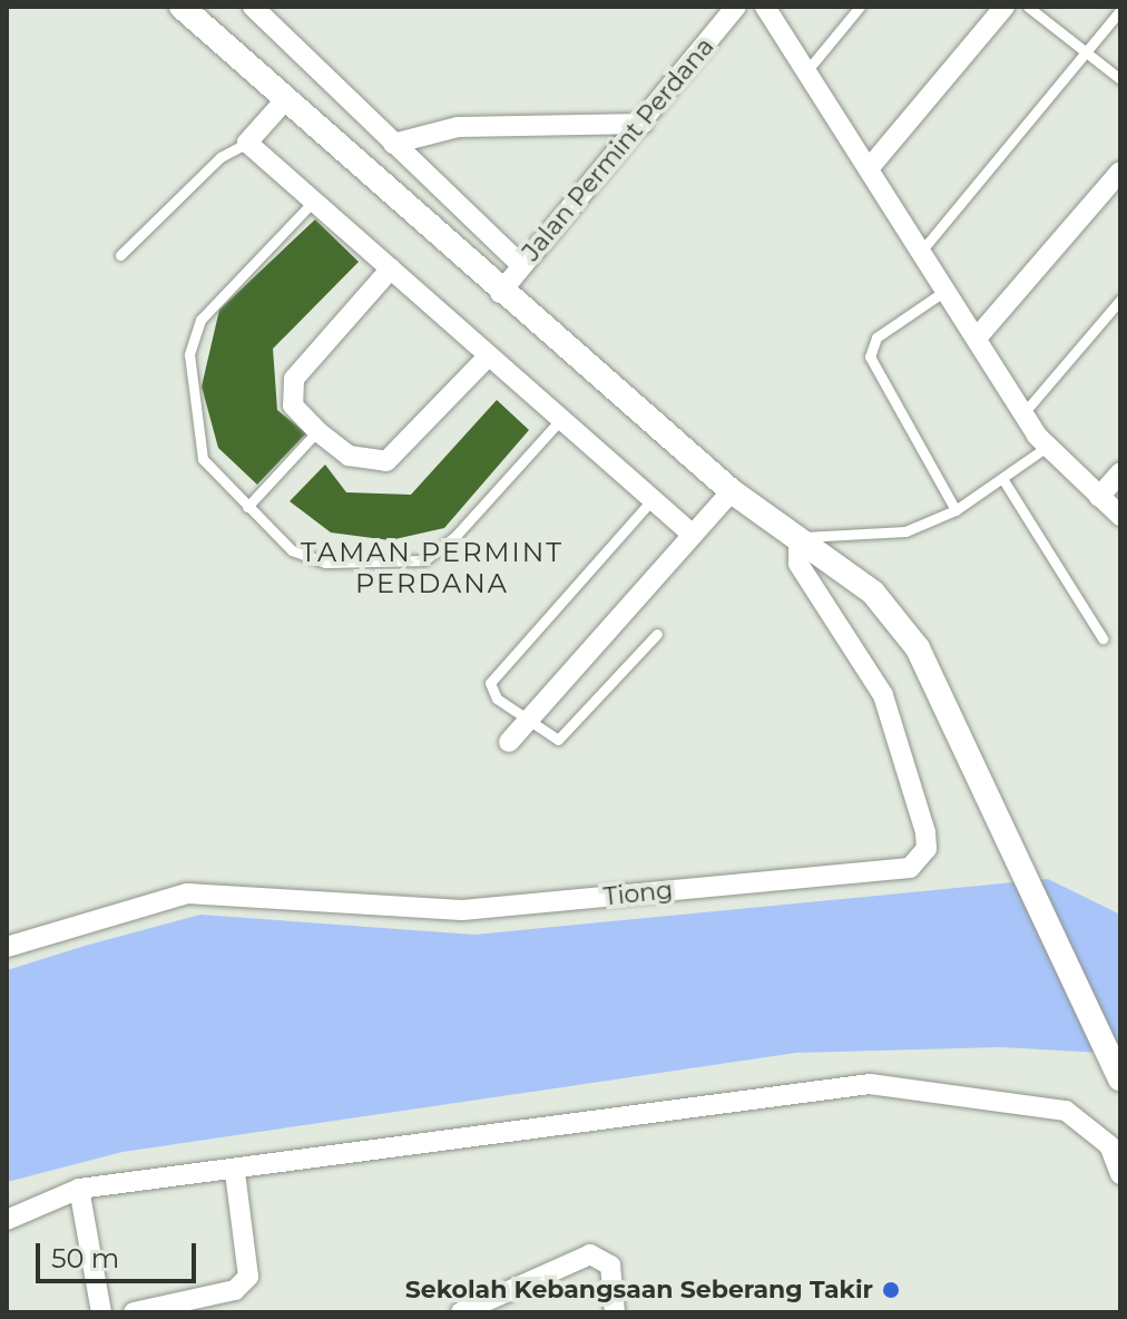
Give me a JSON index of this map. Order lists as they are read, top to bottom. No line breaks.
{"streets":{"street":["Jalan Permint Perdana","Tiong"]},"districts":["TAMAN PERMINT PERDANA"],"places":["Sekolah Kebangsaan Seberang Takir"],"scale_bar":"50 m"}
